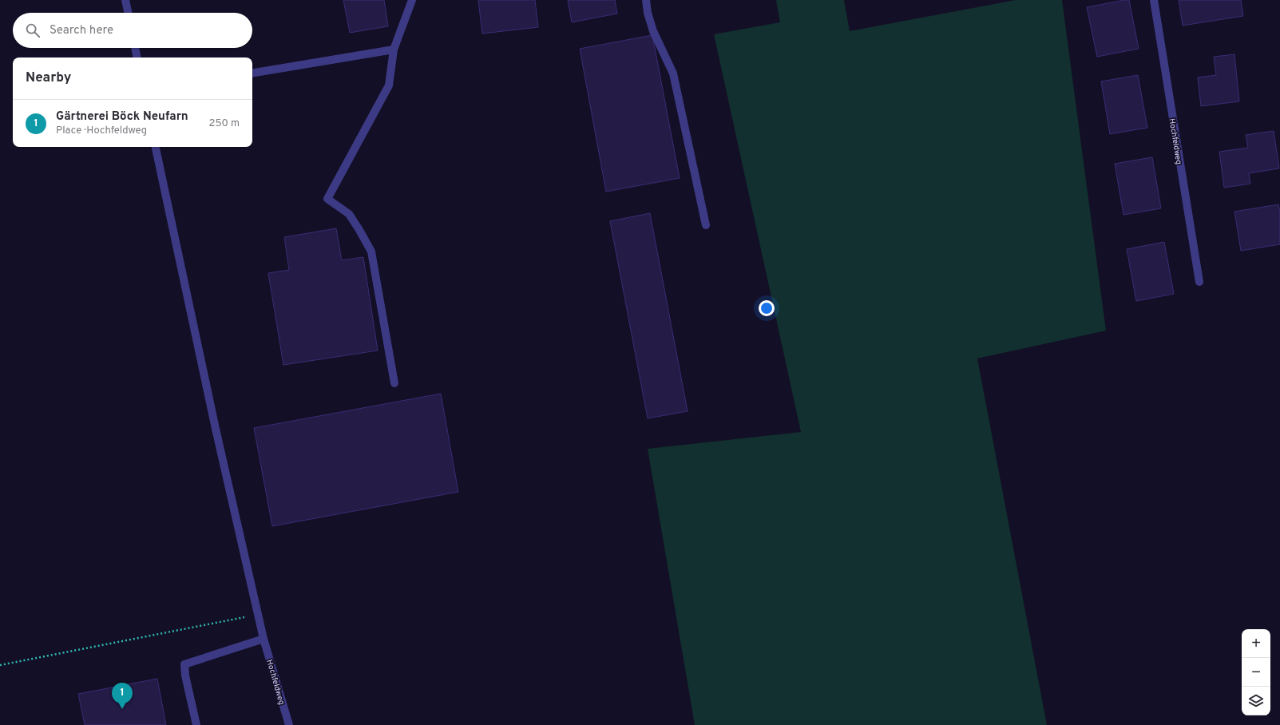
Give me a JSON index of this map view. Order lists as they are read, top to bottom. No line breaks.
{"streets":{"street":["Hochfeldweg"]},"page":{"search":"Search here","heading":"Nearby","list":[{"mark":"1","name":"Gärtnerei Böck Neufarn","note":"Place · Hochfeldweg","value":"250 m"}],"map_buttons":["+","−"],"pins":"1"}}
